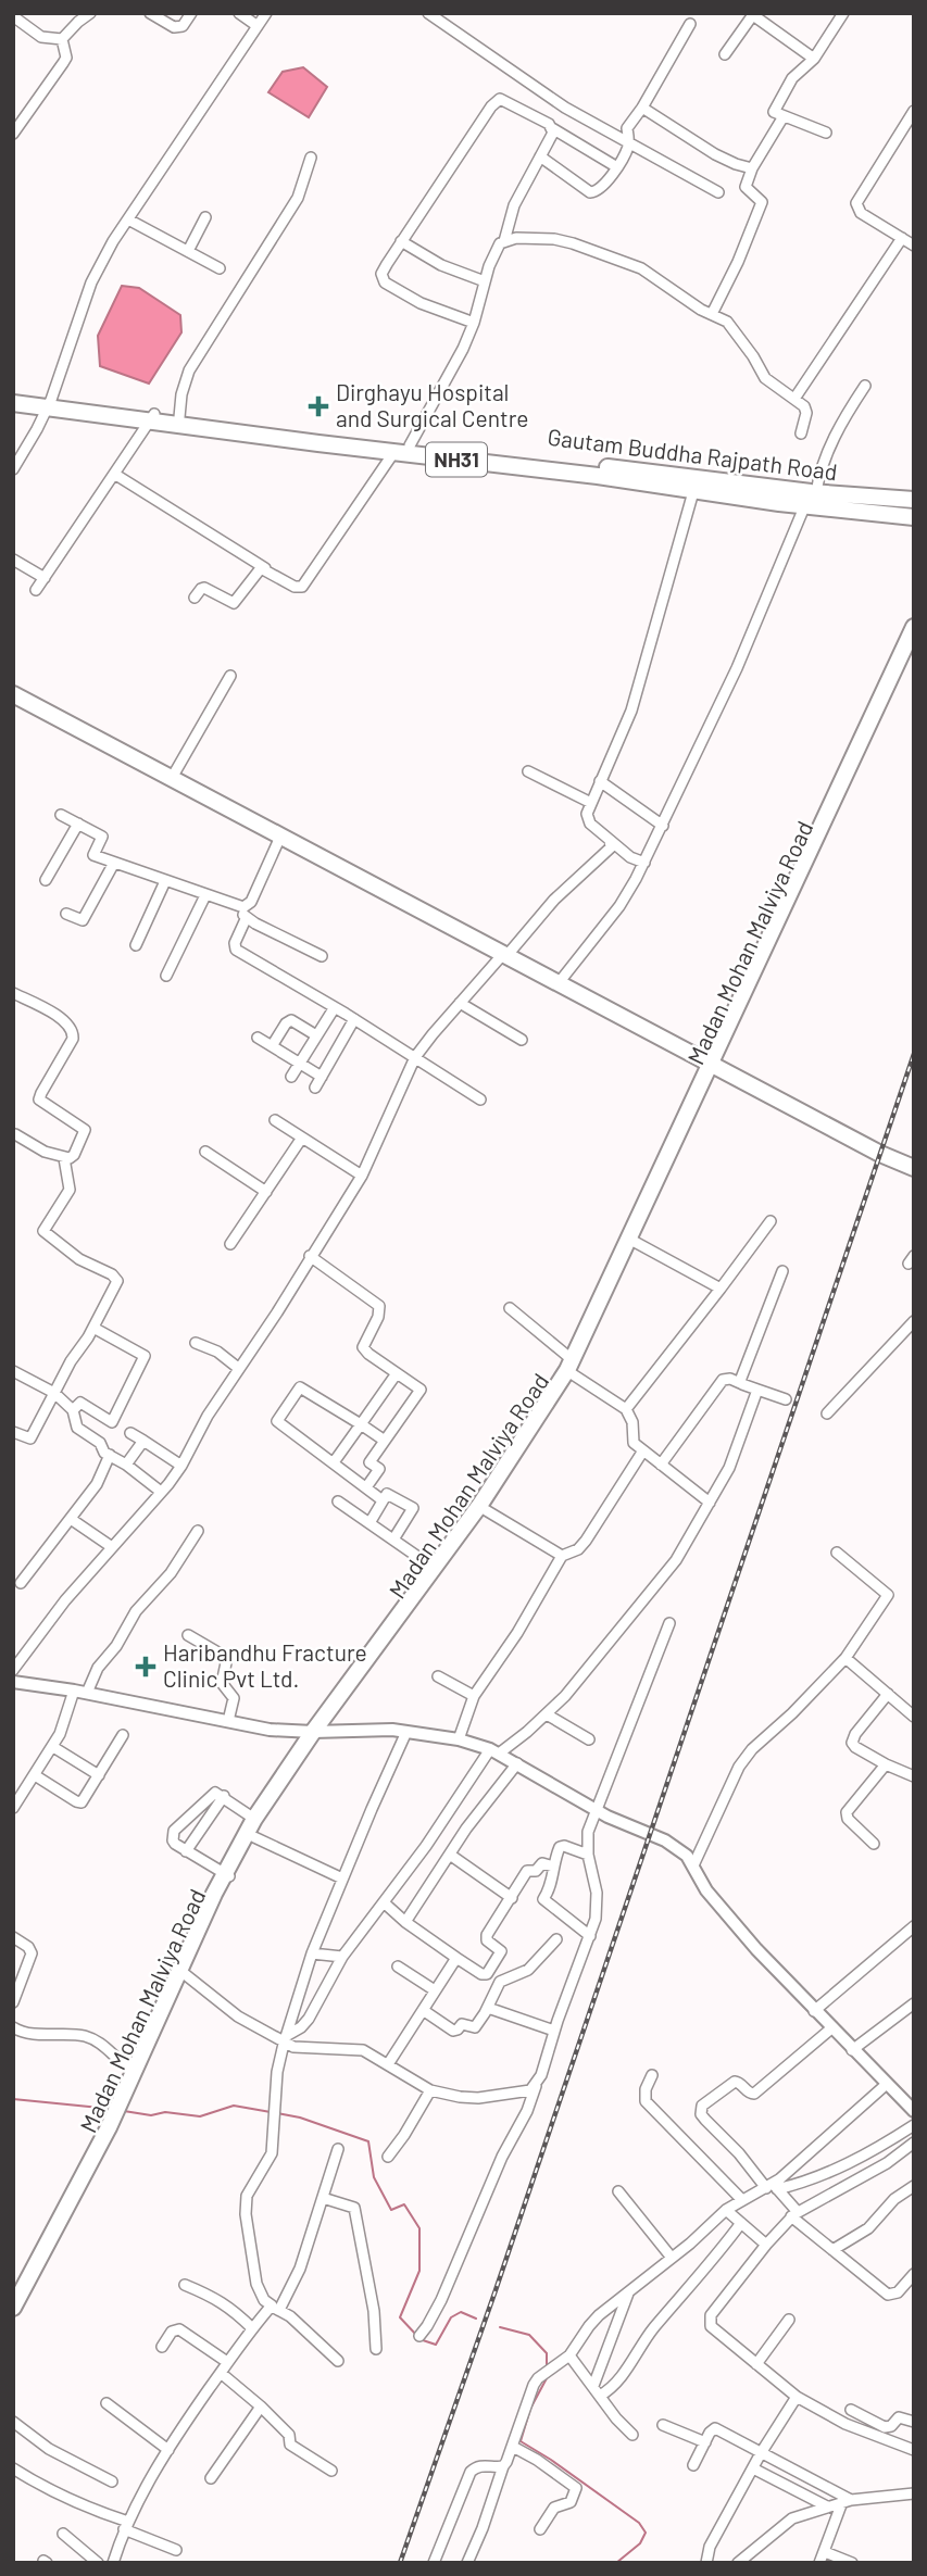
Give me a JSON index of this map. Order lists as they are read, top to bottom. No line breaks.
{"streets":{"main road":["Gautam Buddha Rajpath Road","NH31","Madan Mohan Malviya Road"]},"crossings":[["Gautam Buddha Rajpath Road","NH31"]],"places":{"health":["Dirghayu Hospital and Surgical Centre","Haribandhu Fracture Clinic Pvt Ltd."]}}
